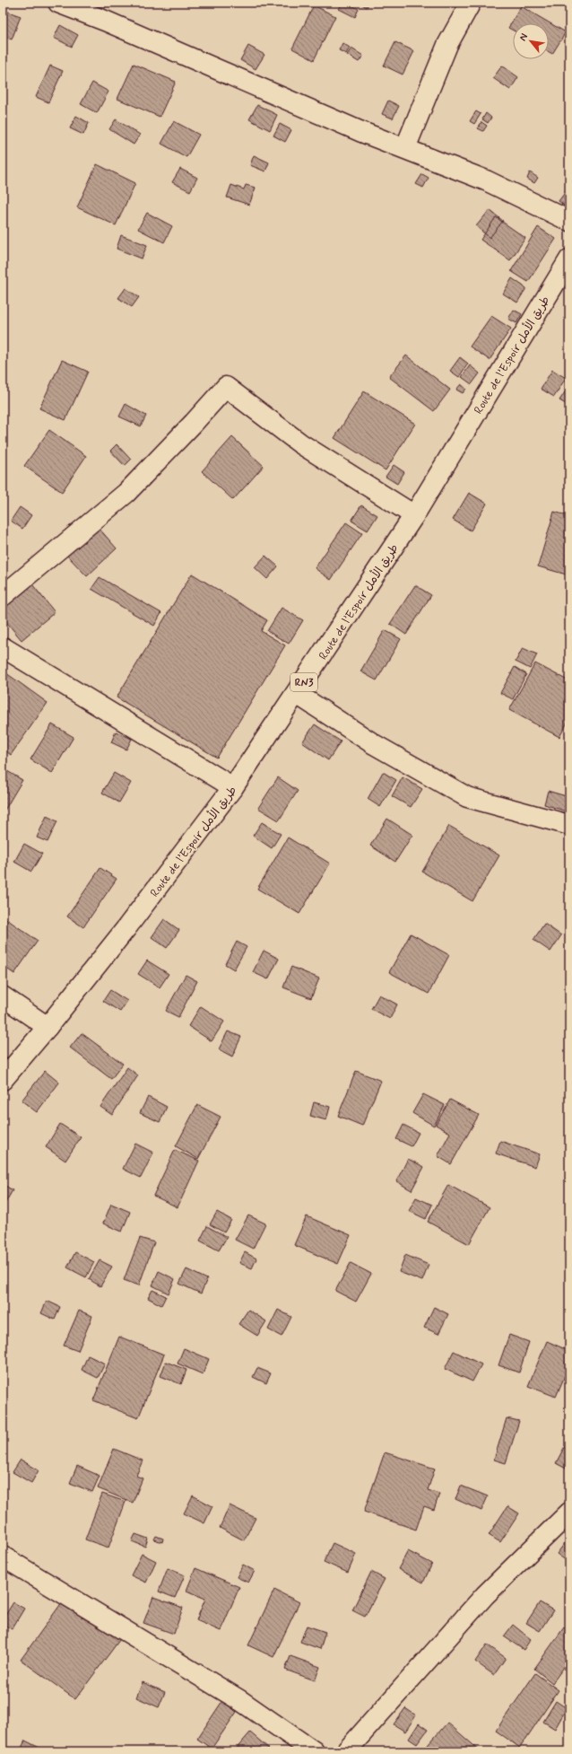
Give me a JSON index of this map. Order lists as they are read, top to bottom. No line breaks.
{"streets":{"main road":["Route de l’Espoir طريق الأمل","RN3"]},"north":"top left"}
